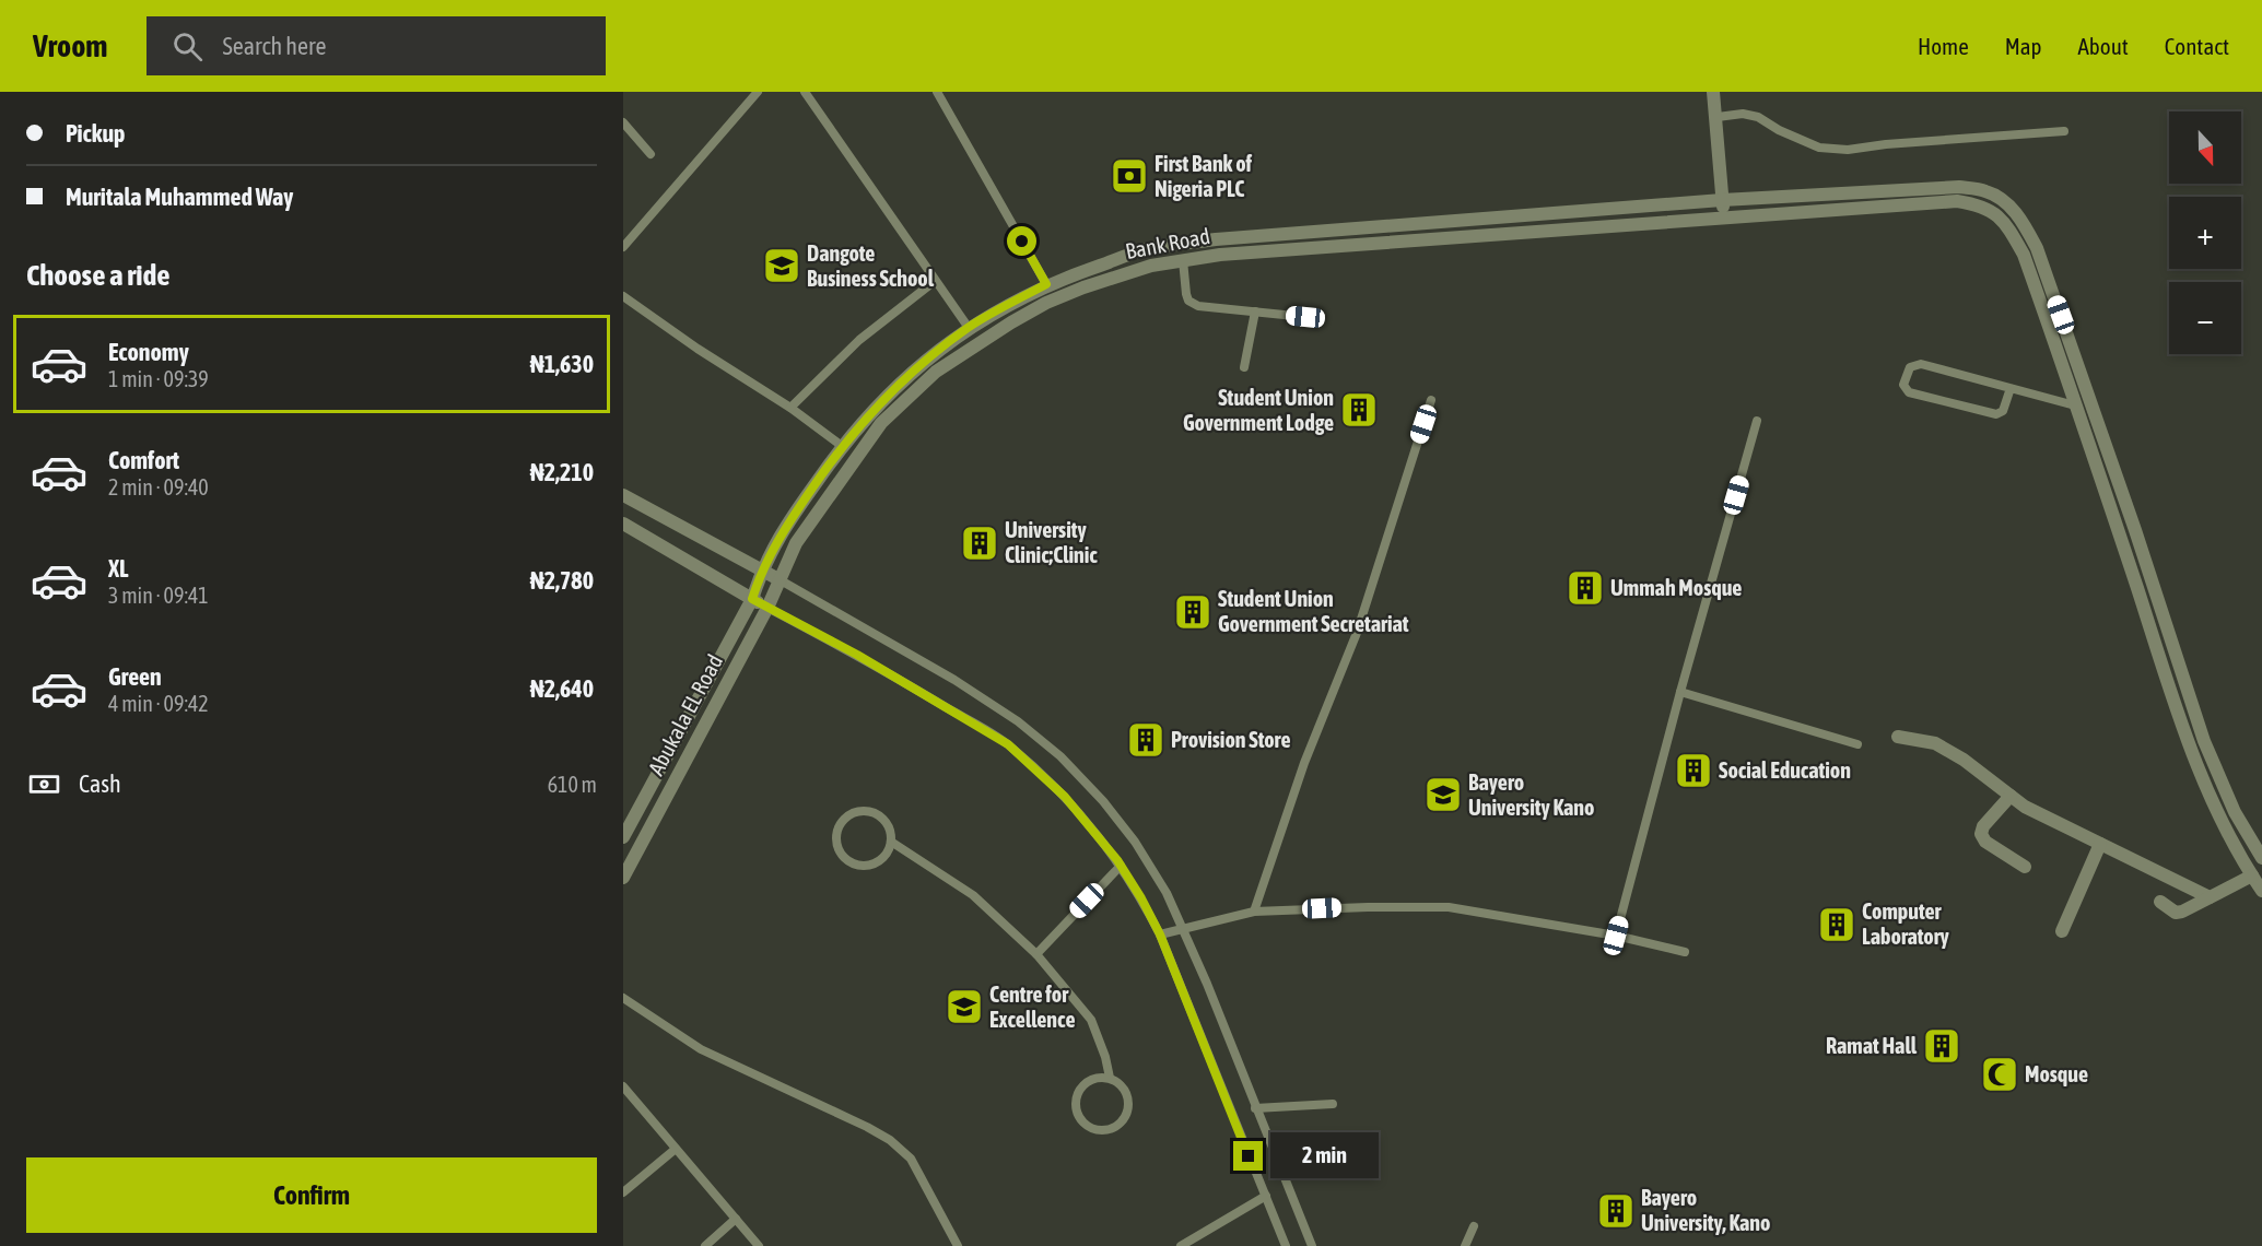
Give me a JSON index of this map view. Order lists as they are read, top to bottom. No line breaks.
{"streets":{"street":["Bank Road","Abukala EL Road"]},"crossings":[["Bank Road","Abukala EL Road"]],"places":{"bank":["First Bank of Nigeria PLC"],"school or university":["Dangote Business School","Bayero University Kano","Centre for Excellence"],"building":["Student Union Government Lodge","University Clinic;Clinic","Ummah Mosque","Student Union Government Secretariat","Provision Store","Social Education","Computer Laboratory","Ramat Hall","Bayero University, Kano"],"mosque":["Mosque"]},"north":"bottom","page":{"header":"Vroom","search":"Search here","nav":["Home","Map","About","Contact"],"banner":["Pickup","Muritala Muhammed Way"],"map_buttons":["+","−"],"heading":"Choose a ride","list":[{"name":"Economy","note":"1 min · 09:39","value":"₦1,630"},{"name":"Comfort","note":"2 min · 09:40","value":"₦2,210"},{"name":"XL","note":"3 min · 09:41","value":"₦2,780"},{"name":"Green","note":"4 min · 09:42","value":"₦2,640"}],"pay":["Cash","610 m"],"bubble":"2 min","buttons":"Confirm"}}
